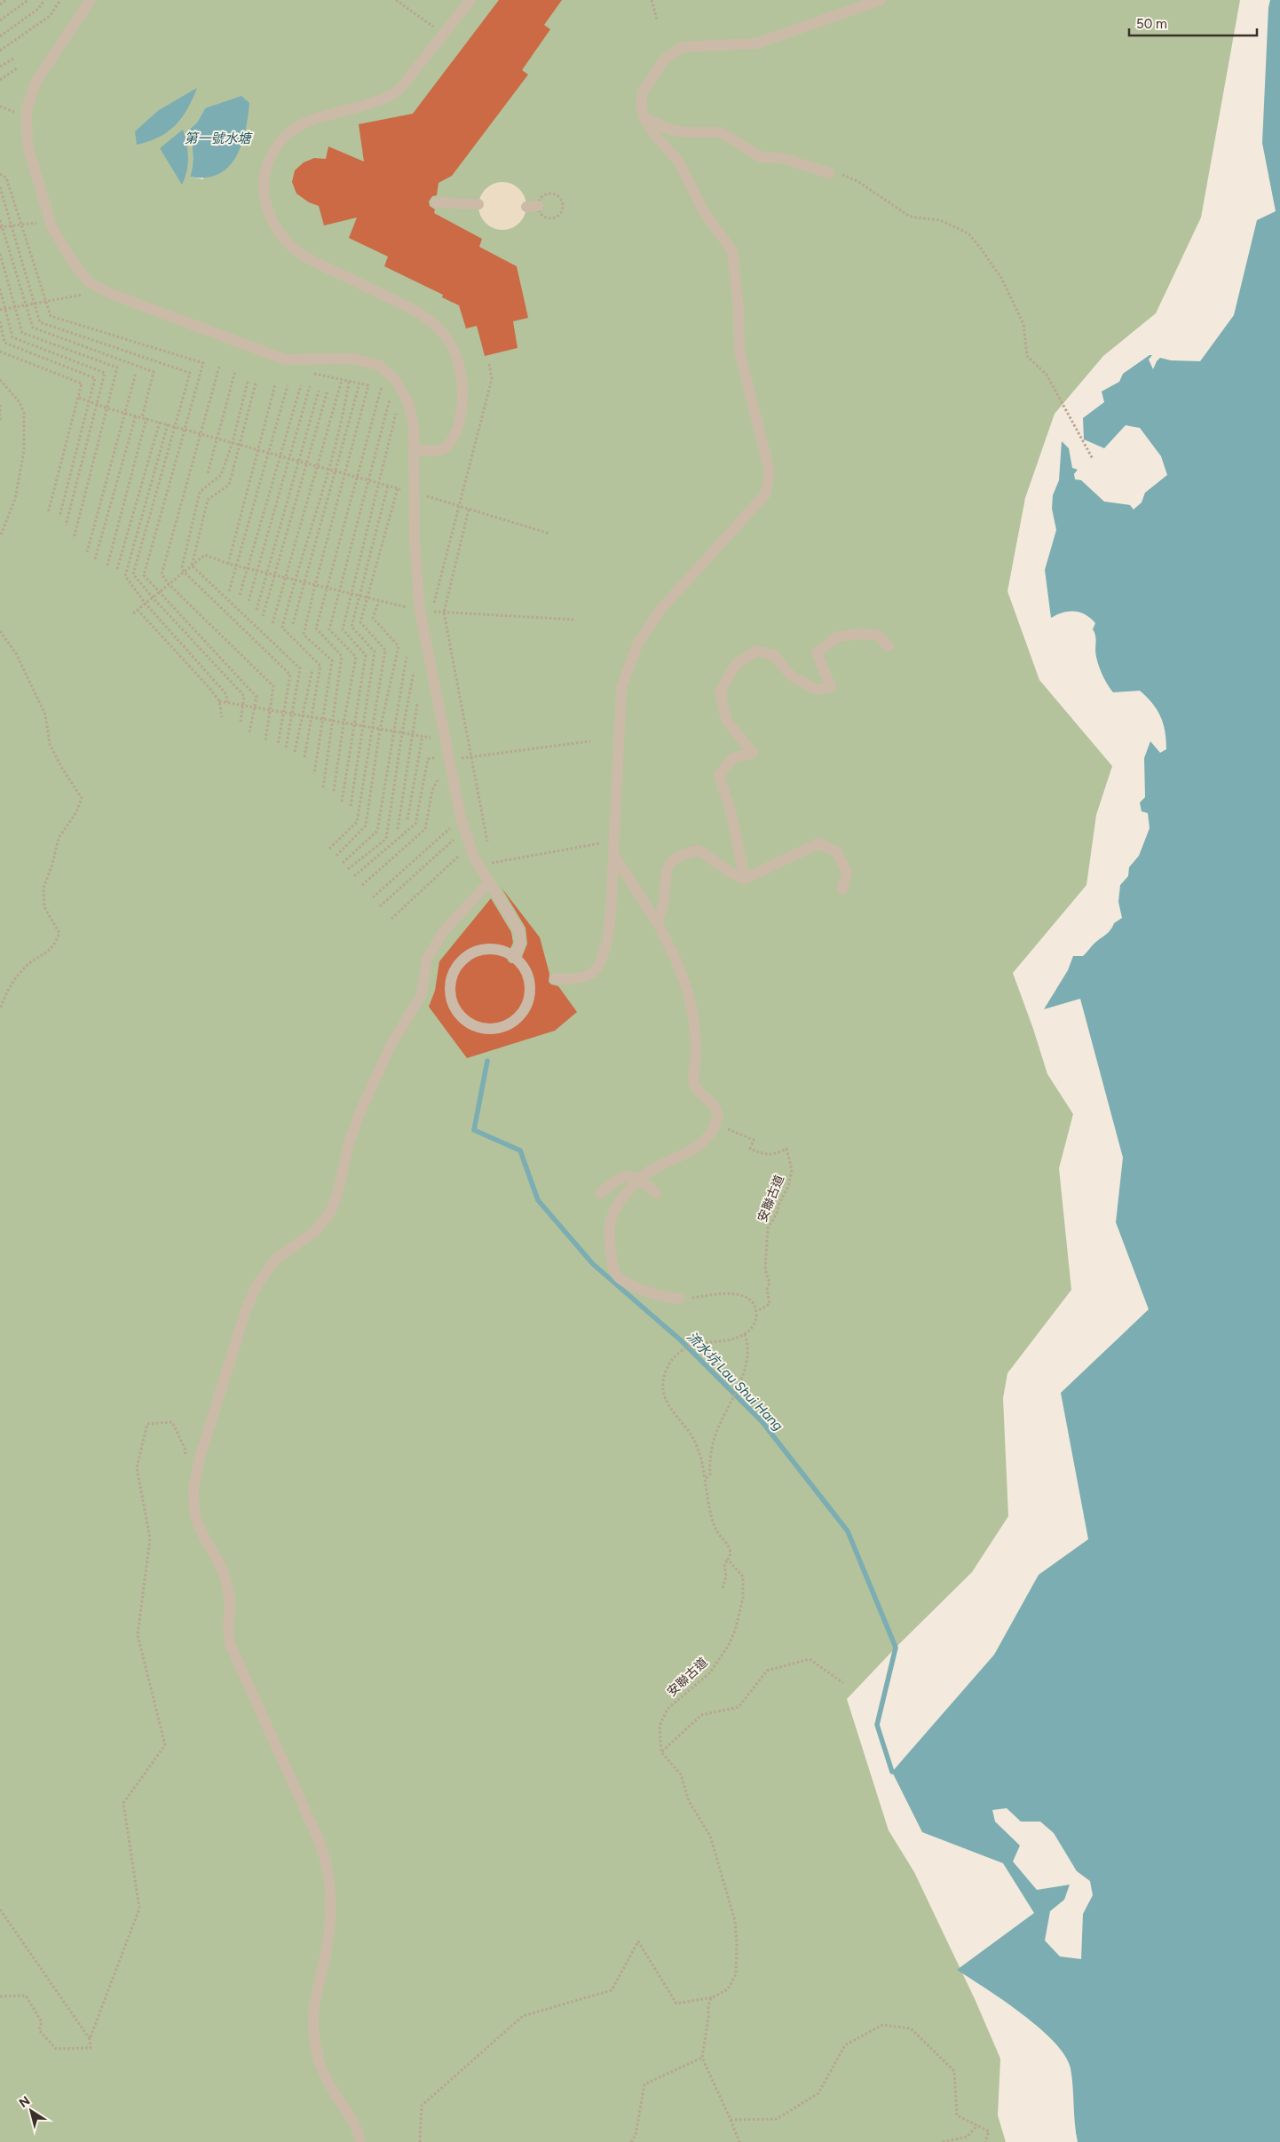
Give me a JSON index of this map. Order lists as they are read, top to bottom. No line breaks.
{"streets":{"path":["安聯古道"]},"water":["第一號水塘","流水坑 Lau Shui Hang"],"scale_bar":"50 m","north":"top left"}
